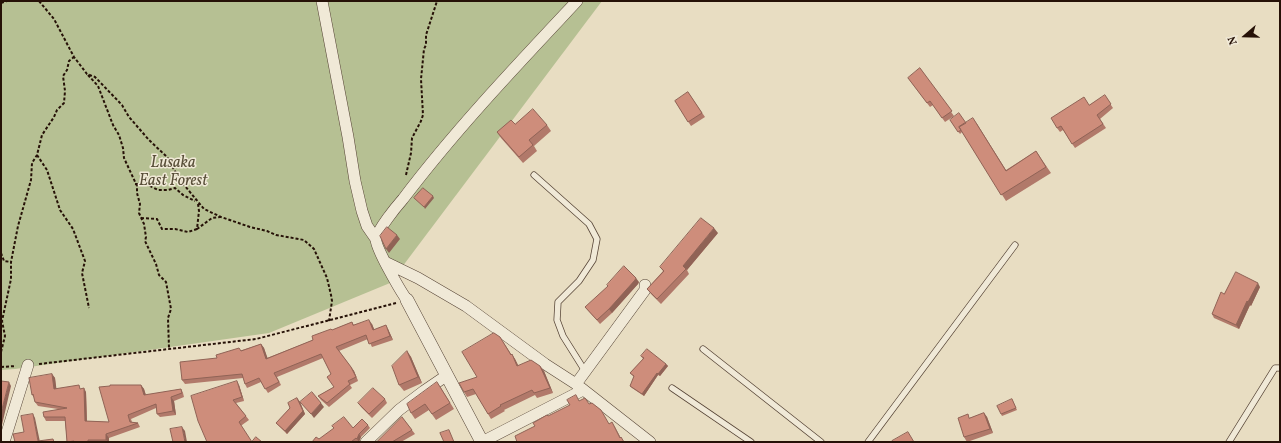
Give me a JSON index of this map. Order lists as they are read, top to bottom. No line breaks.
{"parks":["Lusaka East Forest"],"north":"left"}
